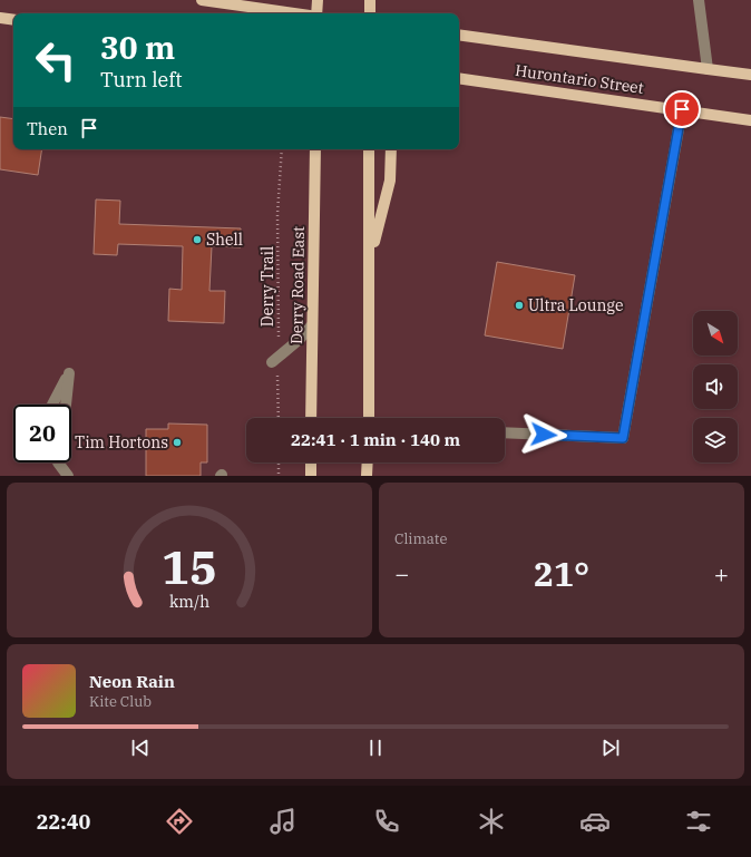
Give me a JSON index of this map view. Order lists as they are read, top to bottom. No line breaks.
{"streets":{"main road":["Hurontario Street","Derry Road East"],"path":["Derry Trail"]},"places":["Shell","Ultra Lounge","Tim Hortons"],"north":"bottom right","page":{"turn":["30 m","Turn left"],"then":"Then","limit":"20","trip":"22:41 · 1 min · 140 m","tile":"Climate","heat":["−","21°","+"],"song":["Neon Rain","Kite Club"],"tabs":"22:40","gauge":["15","km/h"]}}
